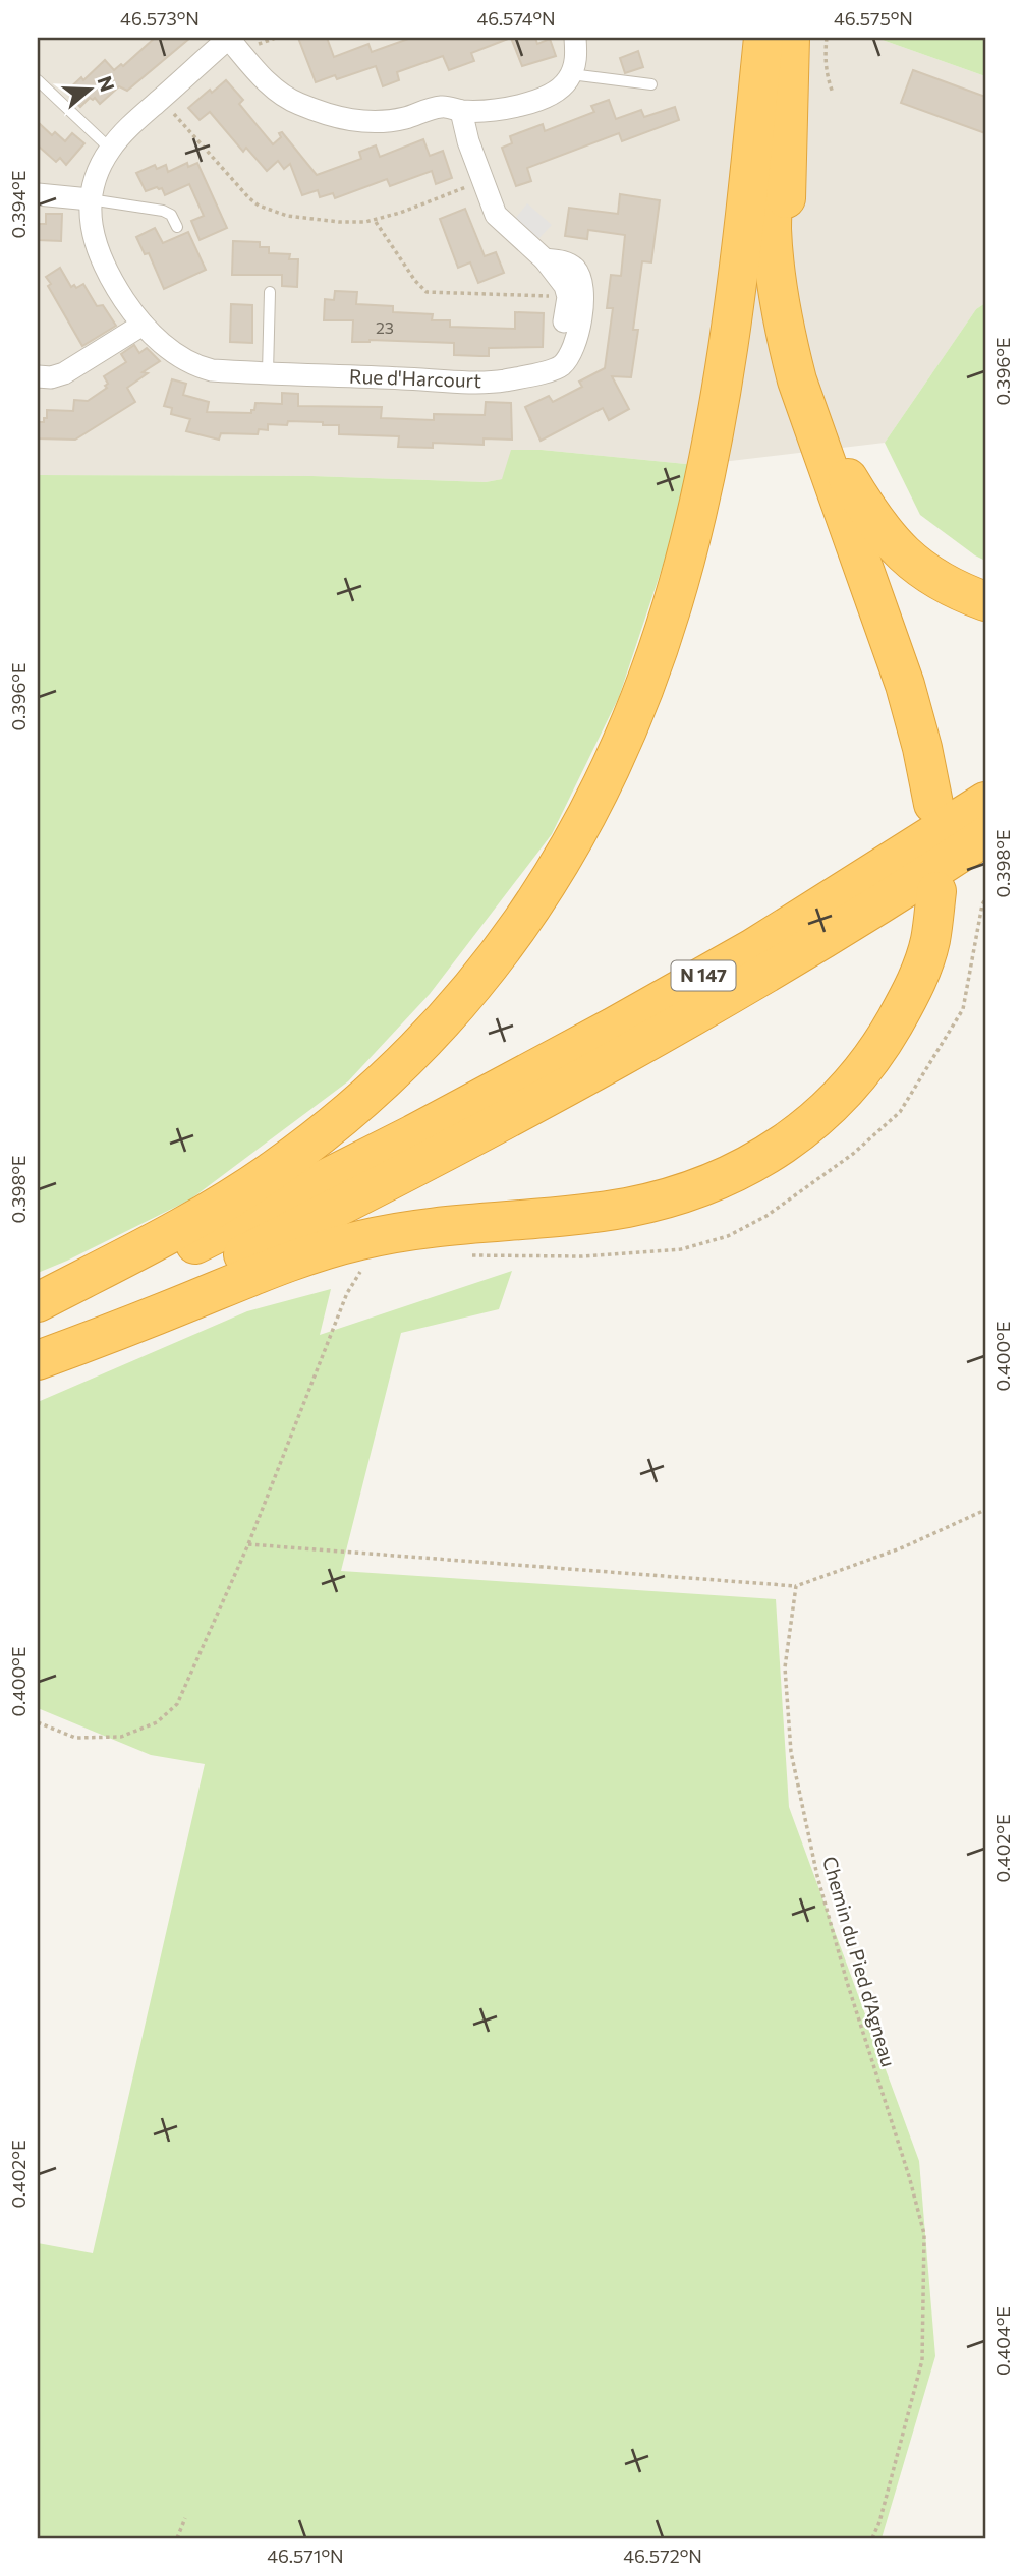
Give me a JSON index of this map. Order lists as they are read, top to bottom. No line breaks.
{"streets":{"highway":["N 147"],"street":["Rue d'Harcourt"],"path":["Chemin du Pied d’Agneau"]},"house_numbers":["23"],"north":"right","coordinates":["46.573°N","46.574°N","46.575°N","0.394°E","0.396°E","0.398°E","0.400°E","0.402°E","0.404°E","46.571°N","46.572°N"]}
